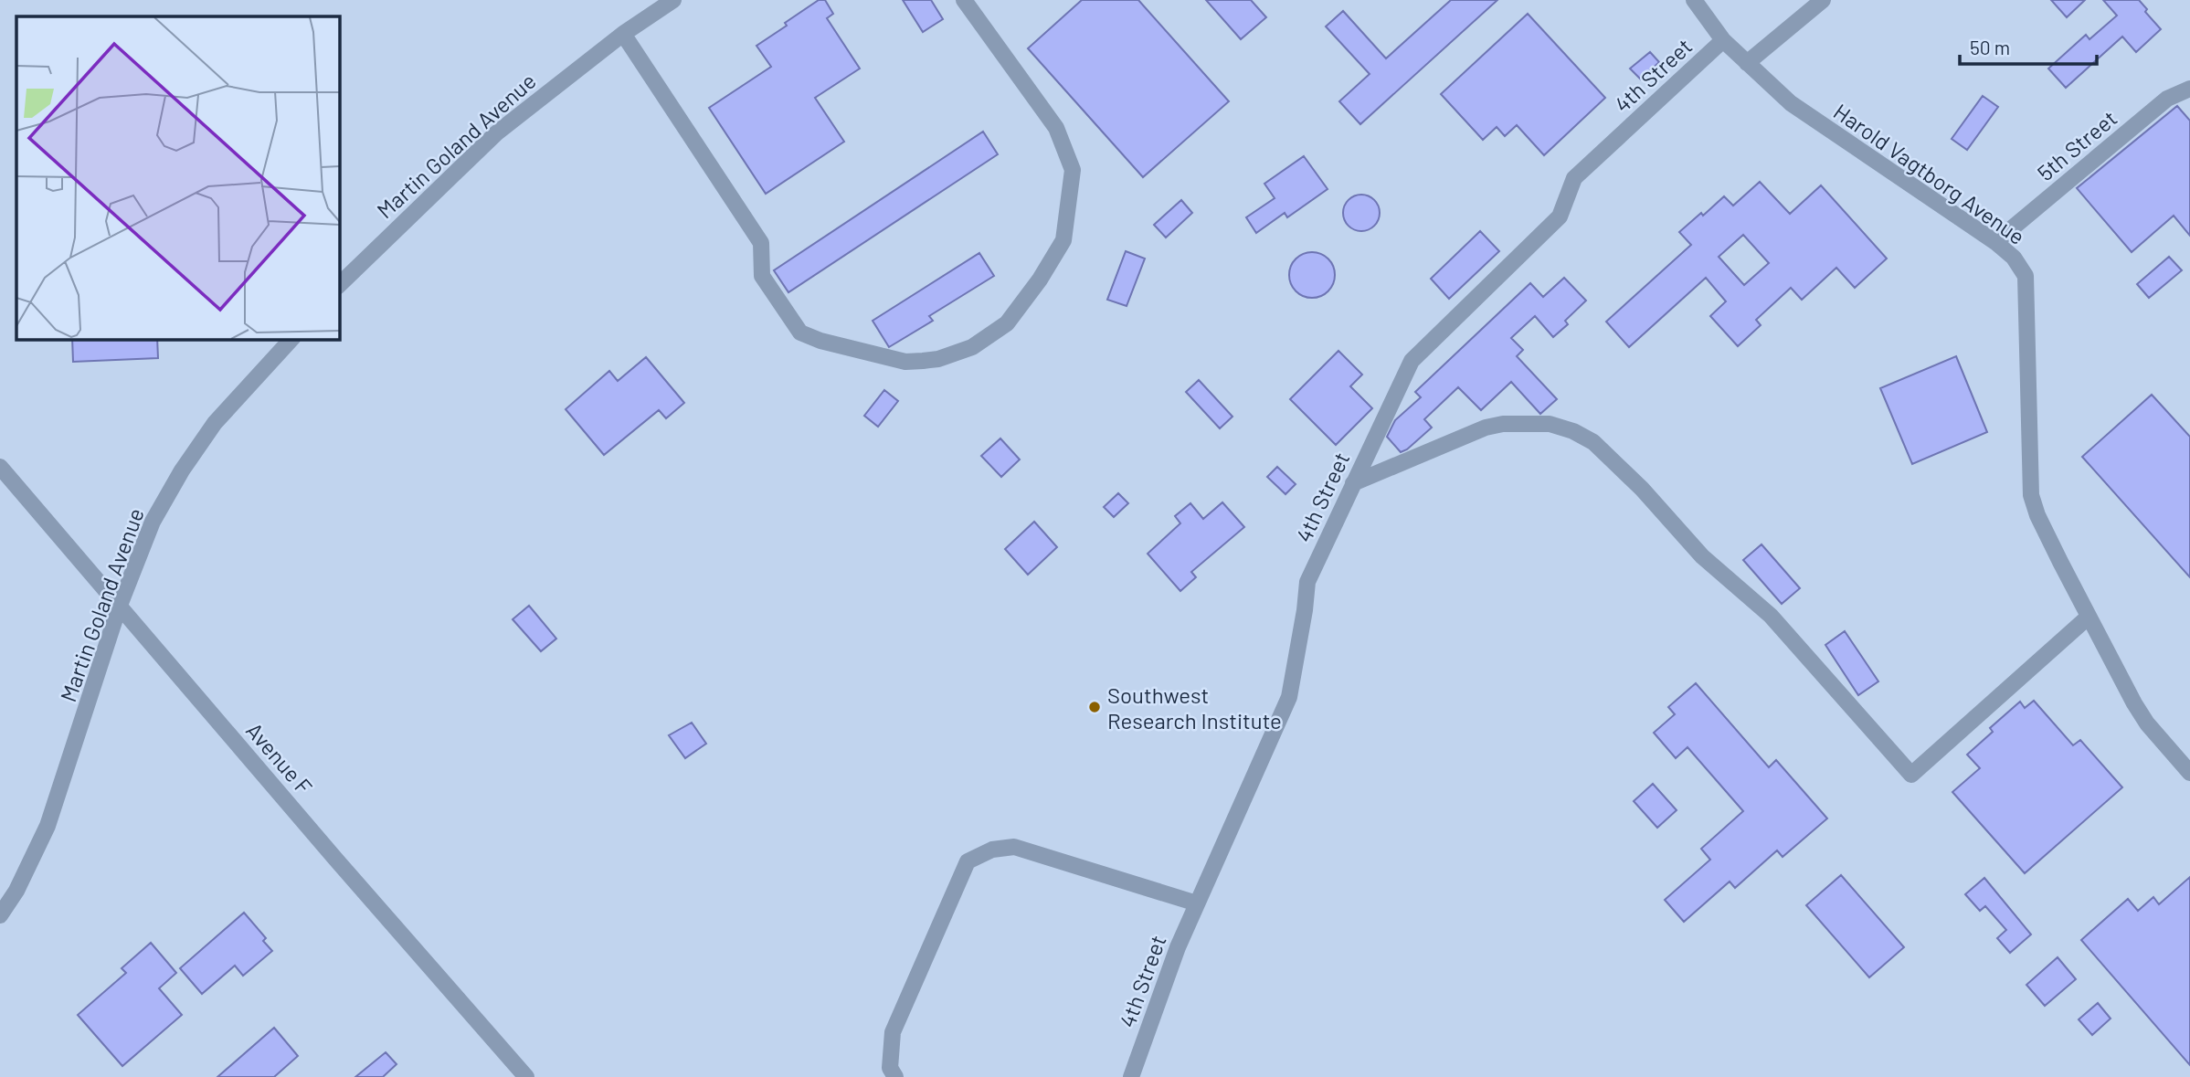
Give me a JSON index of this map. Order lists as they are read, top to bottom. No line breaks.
{"streets":{"street":["4th Street","Martin Goland Avenue","5th Street","Harold Vagtborg Avenue","Avenue F"]},"crossings":[["4th Street","Harold Vagtborg Avenue"],["Martin Goland Avenue","Avenue F"],["5th Street","Harold Vagtborg Avenue"]],"places":["Southwest Research Institute"],"scale_bar":"50 m"}
